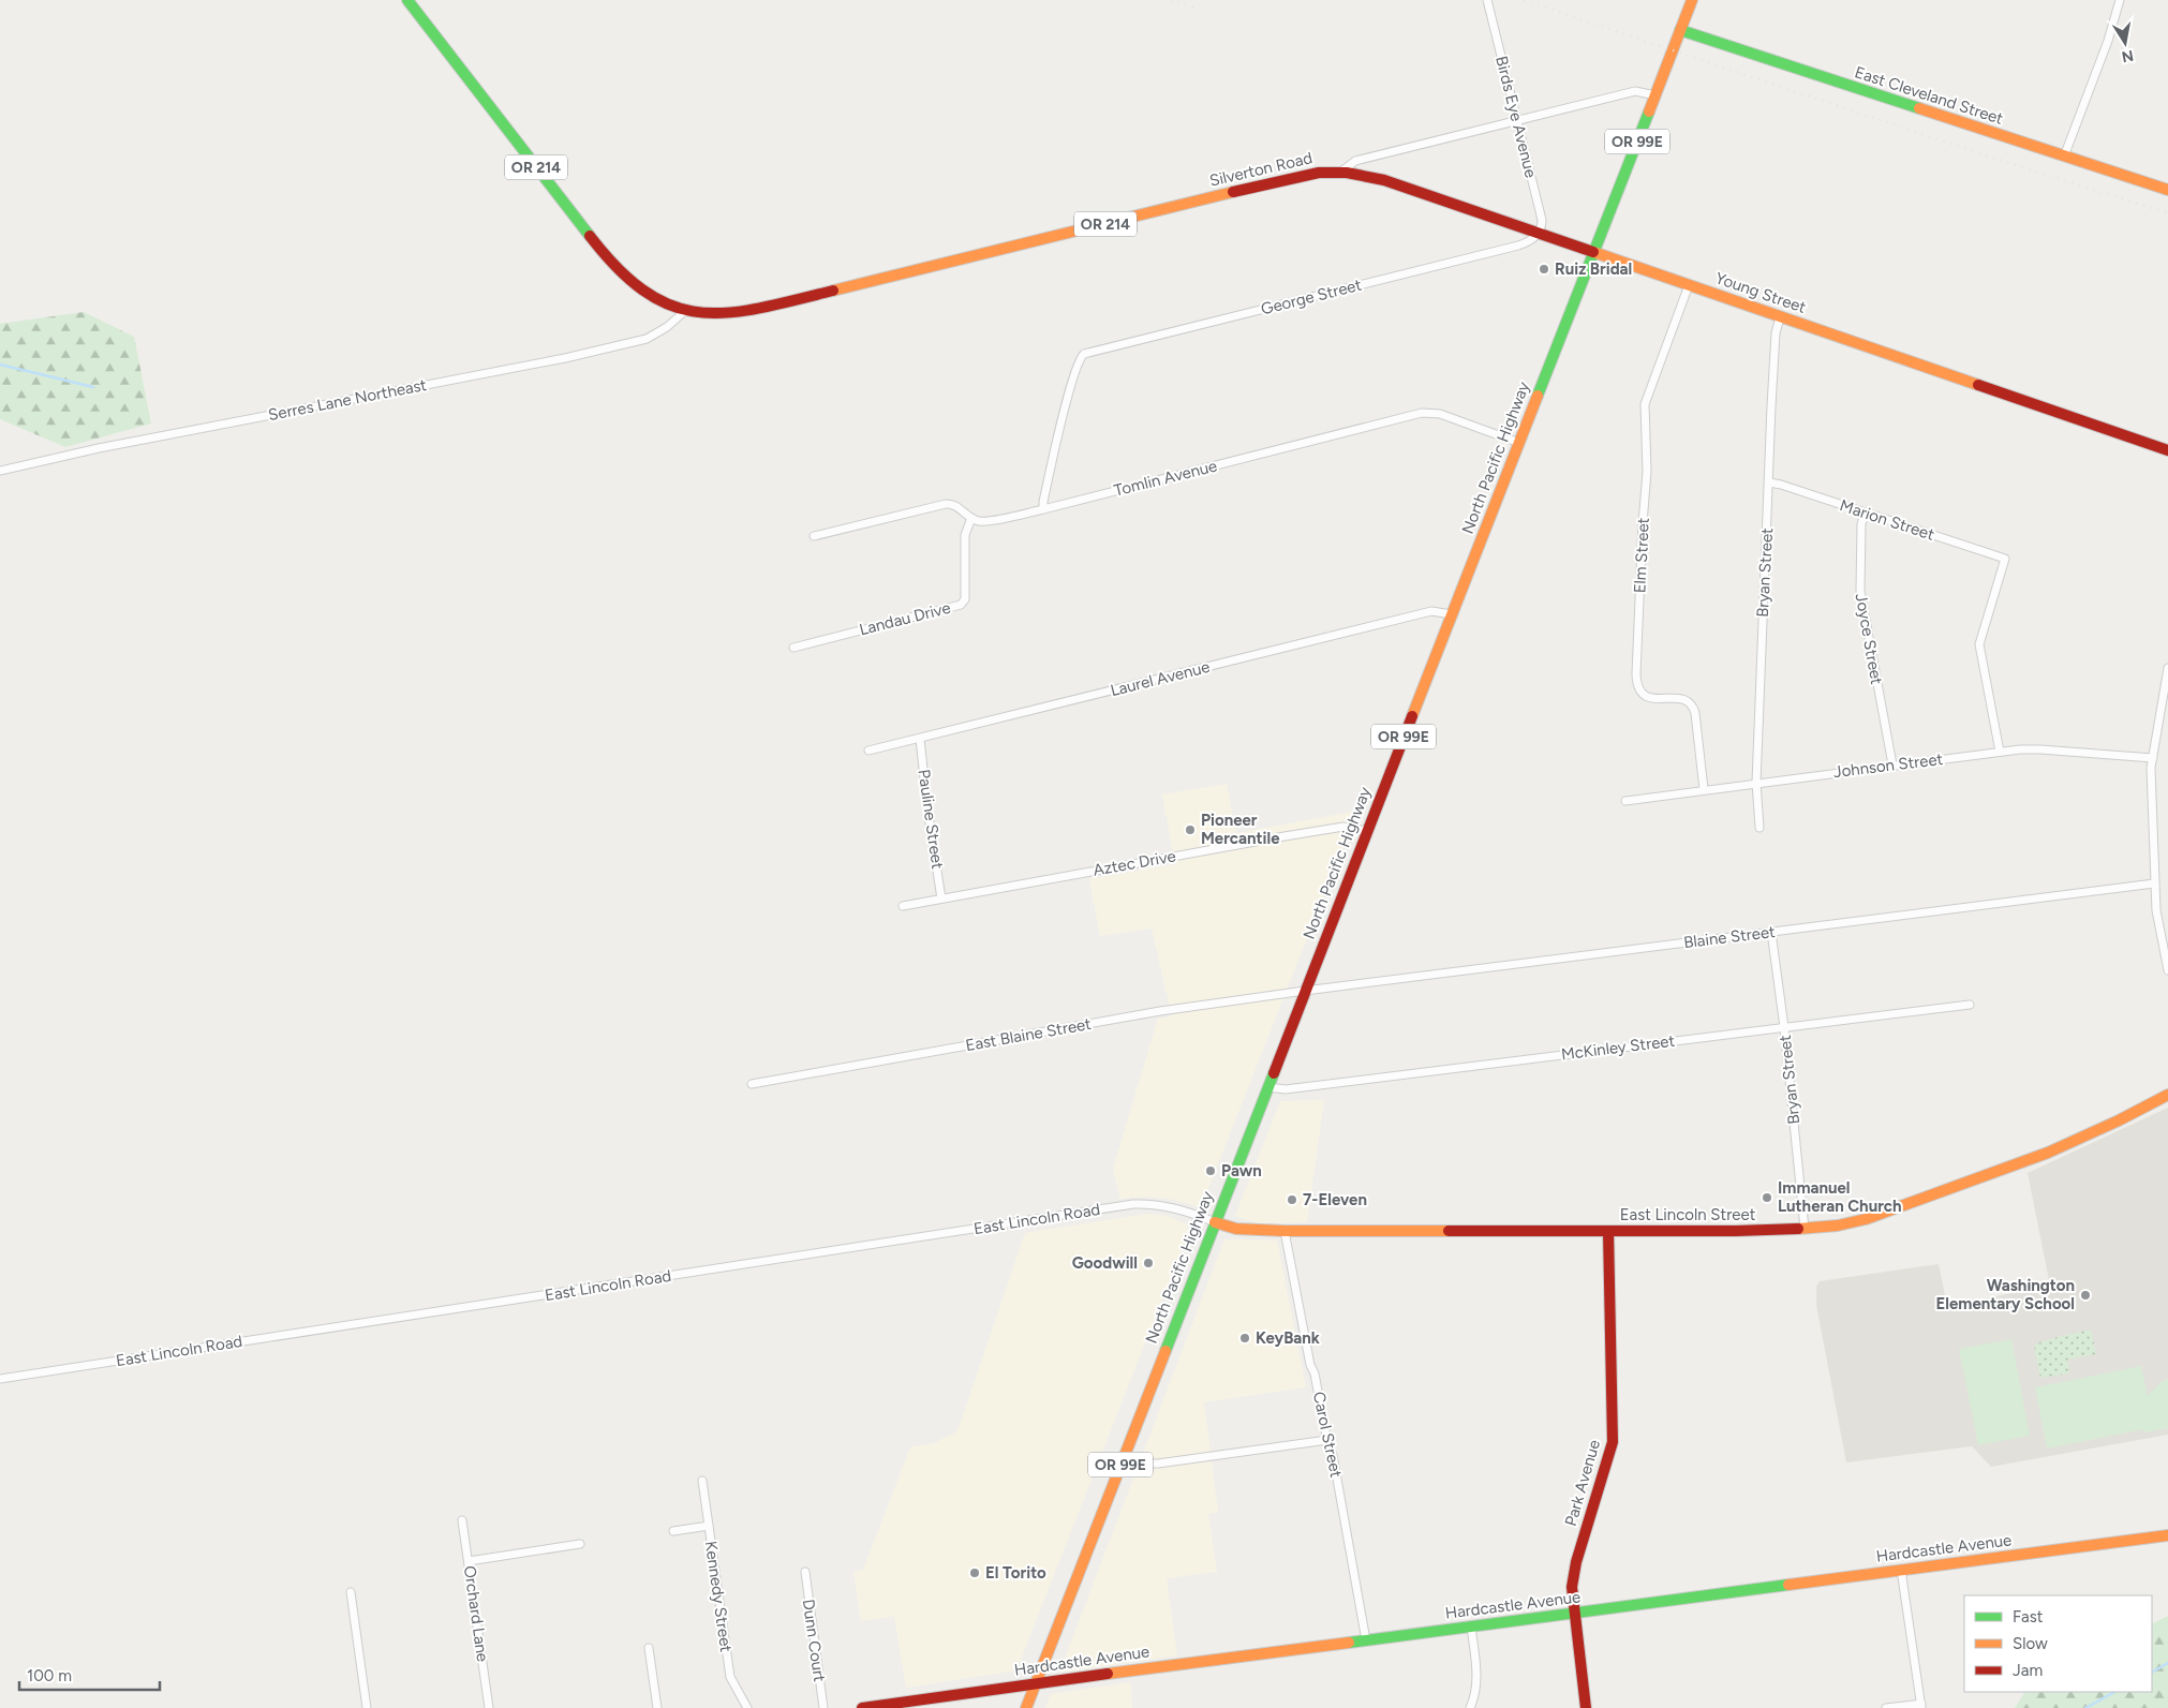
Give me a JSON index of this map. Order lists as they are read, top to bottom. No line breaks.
{"streets":{"main road":["East Cleveland Street","OR 99E","OR 214","Silverton Road","Young Street","North Pacific Highway","East Lincoln Street","Park Avenue","Hardcastle Avenue"],"street":["Birds Eye Avenue","George Street","Serres Lane Northeast","Tomlin Avenue","Marion Street","Elm Street","Bryan Street","Landau Drive","Joyce Street","Laurel Avenue","Johnson Street","Pauline Street","Aztec Drive","Blaine Street","East Blaine Street","McKinley Street","East Lincoln Road","Carol Street","Kennedy Street","Orchard Lane","Dunn Court"]},"crossings":[["East Cleveland Street","OR 99E"],["East Cleveland Street","North Pacific Highway"],["Birds Eye Avenue","Silverton Road"],["Birds Eye Avenue","Young Street"],["Birds Eye Avenue","George Street"],["OR 99E","North Pacific Highway"],["OR 214","Silverton Road"],["OR 214","Serres Lane Northeast"],["Silverton Road","Young Street"],["Silverton Road","Serres Lane Northeast"],["Silverton Road","North Pacific Highway"],["Young Street","George Street"],["Young Street","North Pacific Highway"],["Young Street","Elm Street"],["Young Street","Bryan Street"],["George Street","Tomlin Avenue"],["North Pacific Highway","Tomlin Avenue"],["North Pacific Highway","Laurel Avenue"],["North Pacific Highway","Aztec Drive"],["North Pacific Highway","Blaine Street"],["North Pacific Highway","East Blaine Street"],["North Pacific Highway","McKinley Street"],["North Pacific Highway","East Lincoln Street"],["North Pacific Highway","East Lincoln Road"],["North Pacific Highway","Hardcastle Avenue"],["Tomlin Avenue","Landau Drive"],["Marion Street","Bryan Street"],["Marion Street","Joyce Street"],["Marion Street","Johnson Street"],["Elm Street","Johnson Street"],["Bryan Street","Johnson Street"],["Bryan Street","Blaine Street"],["Bryan Street","McKinley Street"],["Bryan Street","East Lincoln Street"],["Joyce Street","Johnson Street"],["Laurel Avenue","Pauline Street"],["Pauline Street","Aztec Drive"],["Blaine Street","East Blaine Street"],["East Lincoln Street","East Lincoln Road"],["East Lincoln Street","Carol Street"],["East Lincoln Street","Park Avenue"],["Carol Street","Hardcastle Avenue"],["Park Avenue","Hardcastle Avenue"]],"places":["Ruiz Bridal","Pioneer Mercantile","Pawn","Immanuel Lutheran Church","7-Eleven","Goodwill","Washington Elementary School","KeyBank","El Torito"],"legend":["Fast","Slow","Jam"],"scale_bar":"100 m","north":"bottom"}
